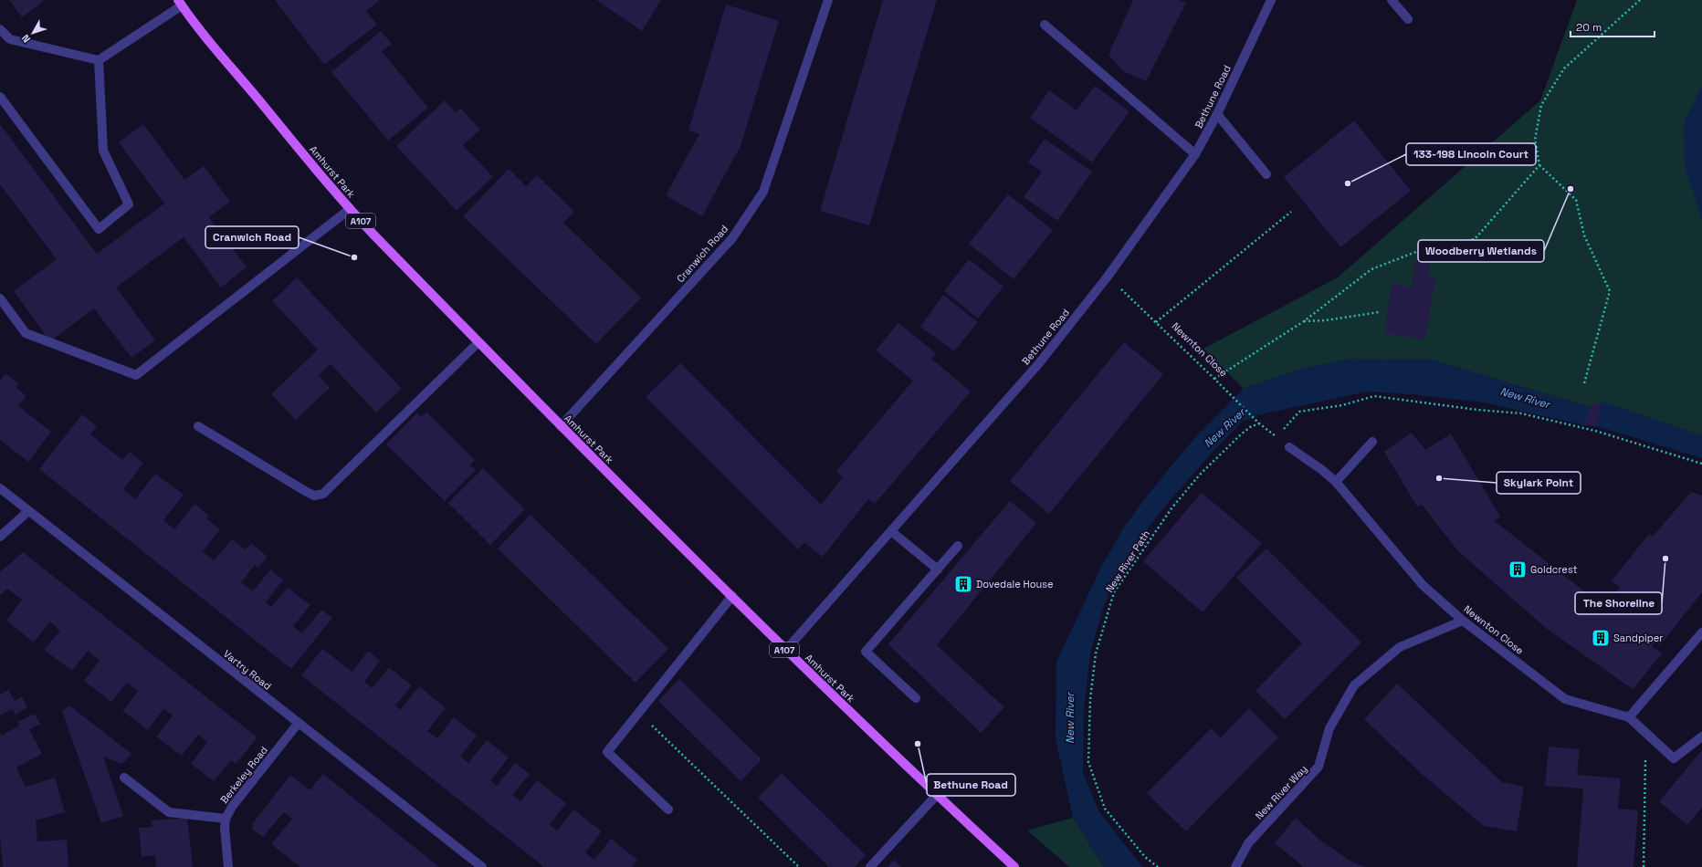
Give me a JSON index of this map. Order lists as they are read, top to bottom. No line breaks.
{"streets":{"main road":["Amhurst Park","A107"],"street":["Bethune Road","Cranwich Road","Newnton Close","Vartry Road","Berkeley Road","New River Way"],"path":["New River Path"]},"crossings":[["Bethune Road","Amhurst Park"],["Bethune Road","Newnton Close"],["Amhurst Park","Cranwich Road"],["Newnton Close","New River Path"],["Newnton Close","New River Way"],["Vartry Road","Berkeley Road"]],"water":["New River"],"places":{"other":["133-198 Lincoln Court","Woodberry Wetlands","Cranwich Road","Skylark Point","The Shoreline","Bethune Road"],"building":["Goldcrest","Dovedale House","Sandpiper"]},"scale_bar":"20 m","north":"bottom left"}
